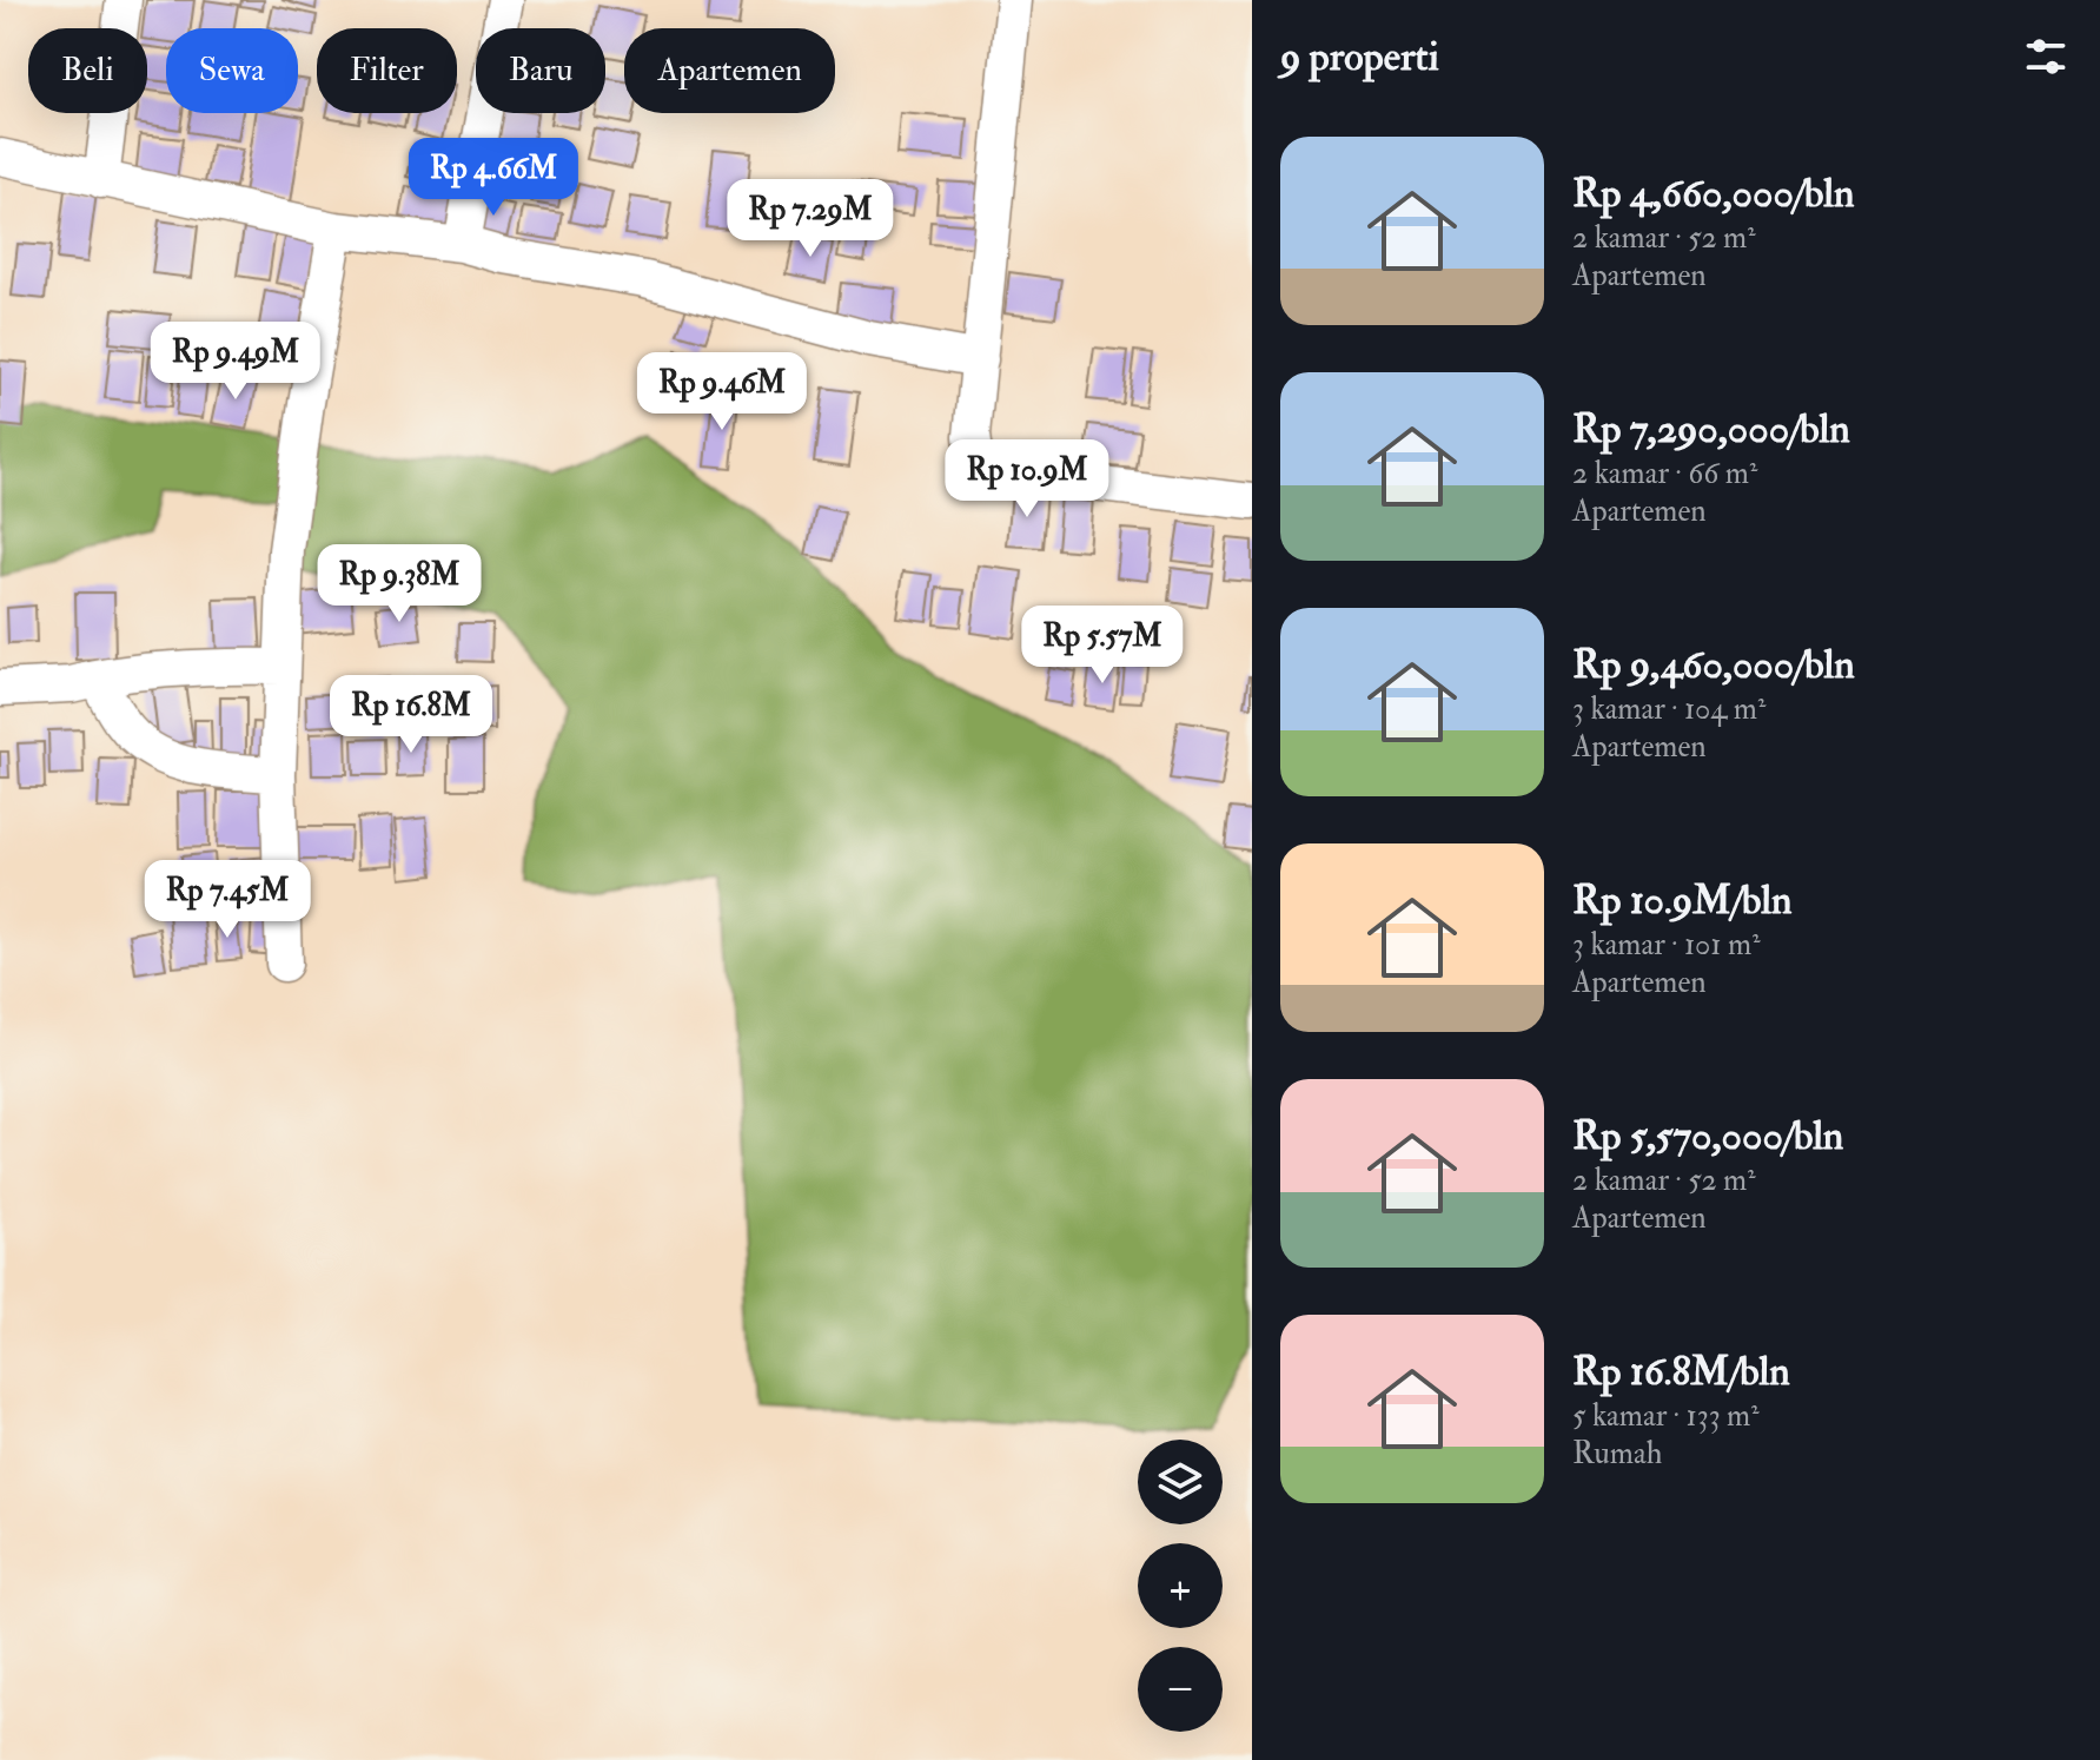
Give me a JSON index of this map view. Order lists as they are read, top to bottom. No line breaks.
{"page":{"heading":"9 properti","chip":["Beli","Sewa","Filter","Baru","Apartemen"],"list":[{"name":"Rp 4,660,000/bln","note":"2 kamar · 52 m² · Apartemen"},{"name":"Rp 7,290,000/bln","note":"2 kamar · 66 m² · Apartemen"},{"name":"Rp 9,460,000/bln","note":"3 kamar · 104 m² · Apartemen"},{"name":"Rp 10.9M/bln","note":"3 kamar · 101 m² · Apartemen"},{"name":"Rp 5,570,000/bln","note":"2 kamar · 52 m² · Apartemen"},{"name":"Rp 16.8M/bln","note":"5 kamar · 133 m² · Rumah"}],"price":["Rp 4.66M","Rp 7.29M","Rp 9.49M","Rp 9.46M","Rp 10.9M","Rp 9.38M","Rp 5.57M","Rp 16.8M","Rp 7.45M"],"map_buttons":["+","−"]}}
